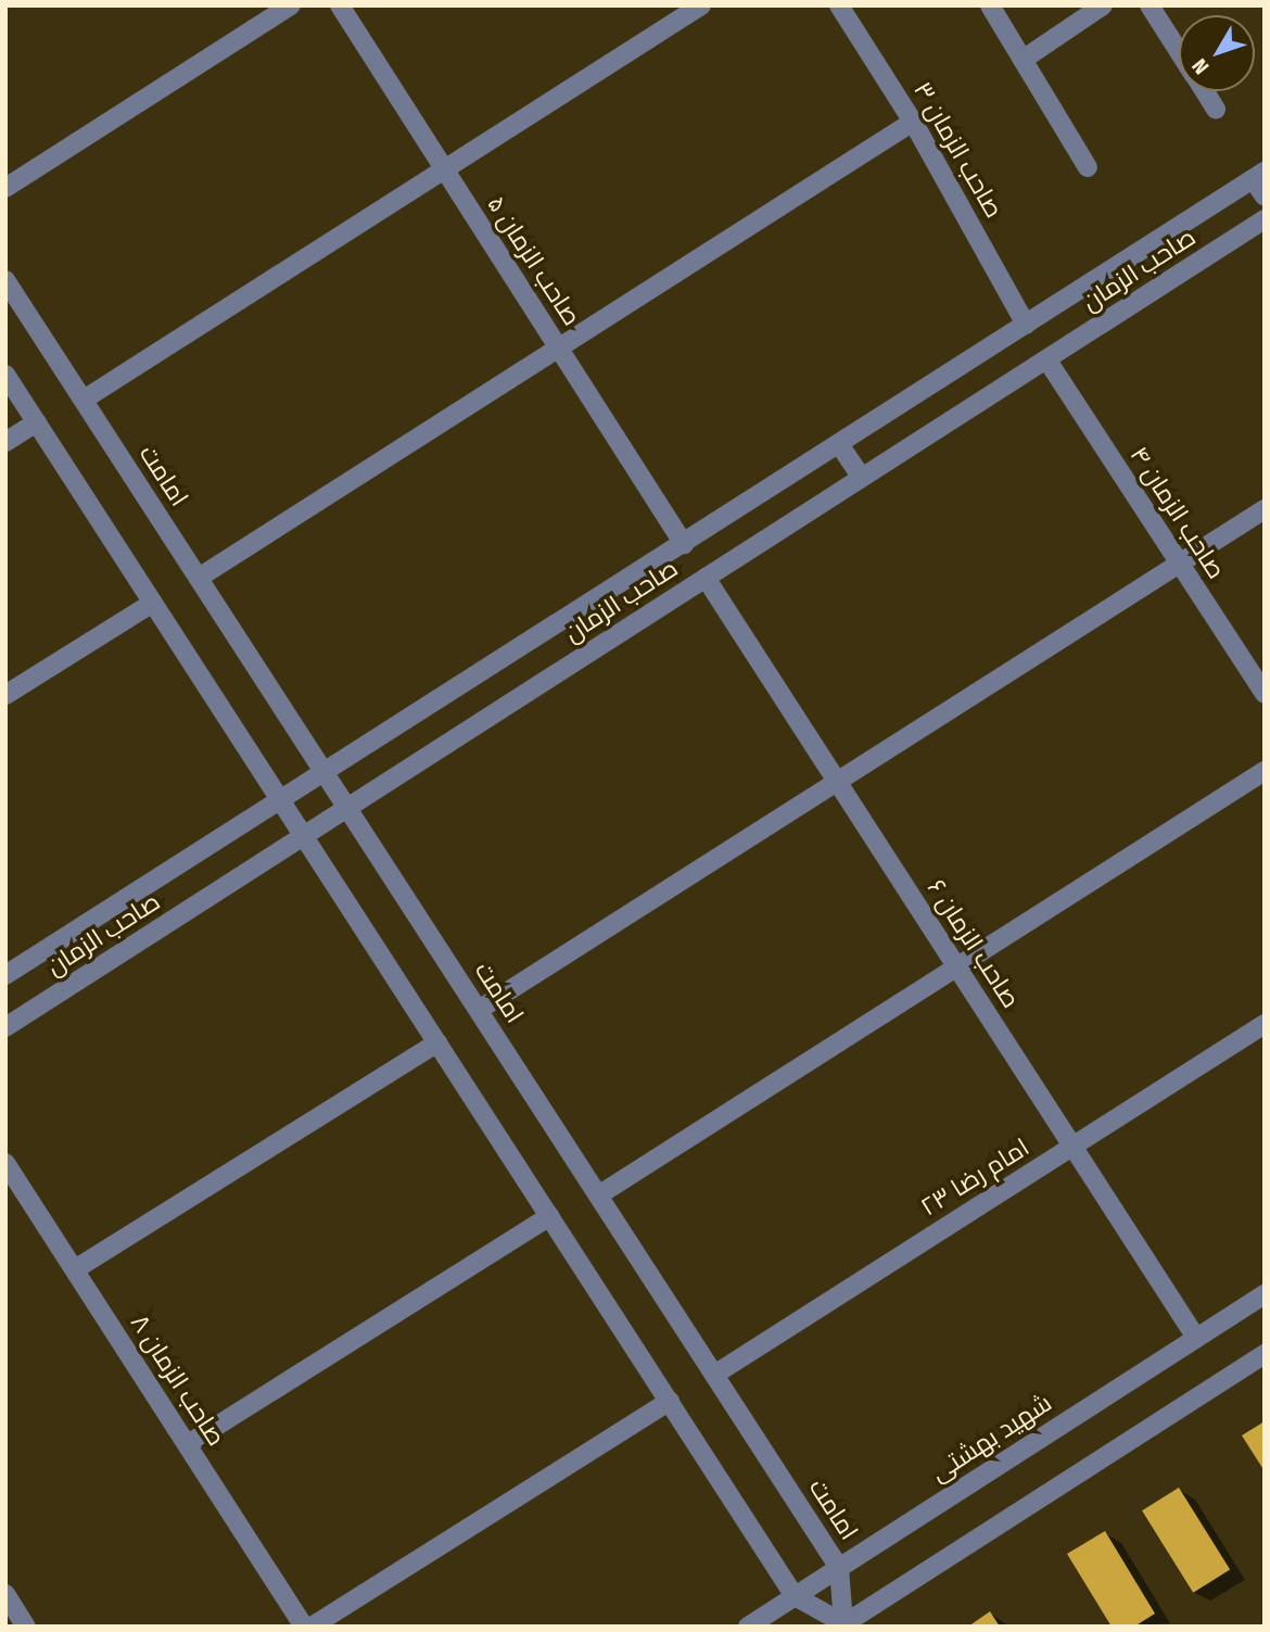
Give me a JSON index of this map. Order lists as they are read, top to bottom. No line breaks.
{"streets":{"street":["صاحب الزمان ۳","صاحب الزمان ۵","صاحب الزمان","امامت","صاحب الزمان ۴","صاحب الزمان ۶","امام رضا ۲۳","صاحب الزمان ۸","شهید بهشتی"]},"crossings":[["صاحب الزمان ۳","صاحب الزمان"],["صاحب الزمان ۵","صاحب الزمان"],["صاحب الزمان","امامت"],["صاحب الزمان","صاحب الزمان ۴"],["صاحب الزمان","صاحب الزمان ۶"],["امامت","امام رضا ۲۳"],["امامت","شهید بهشتی"],["صاحب الزمان ۶","امام رضا ۲۳"],["صاحب الزمان ۶","شهید بهشتی"]],"north":"bottom left"}
